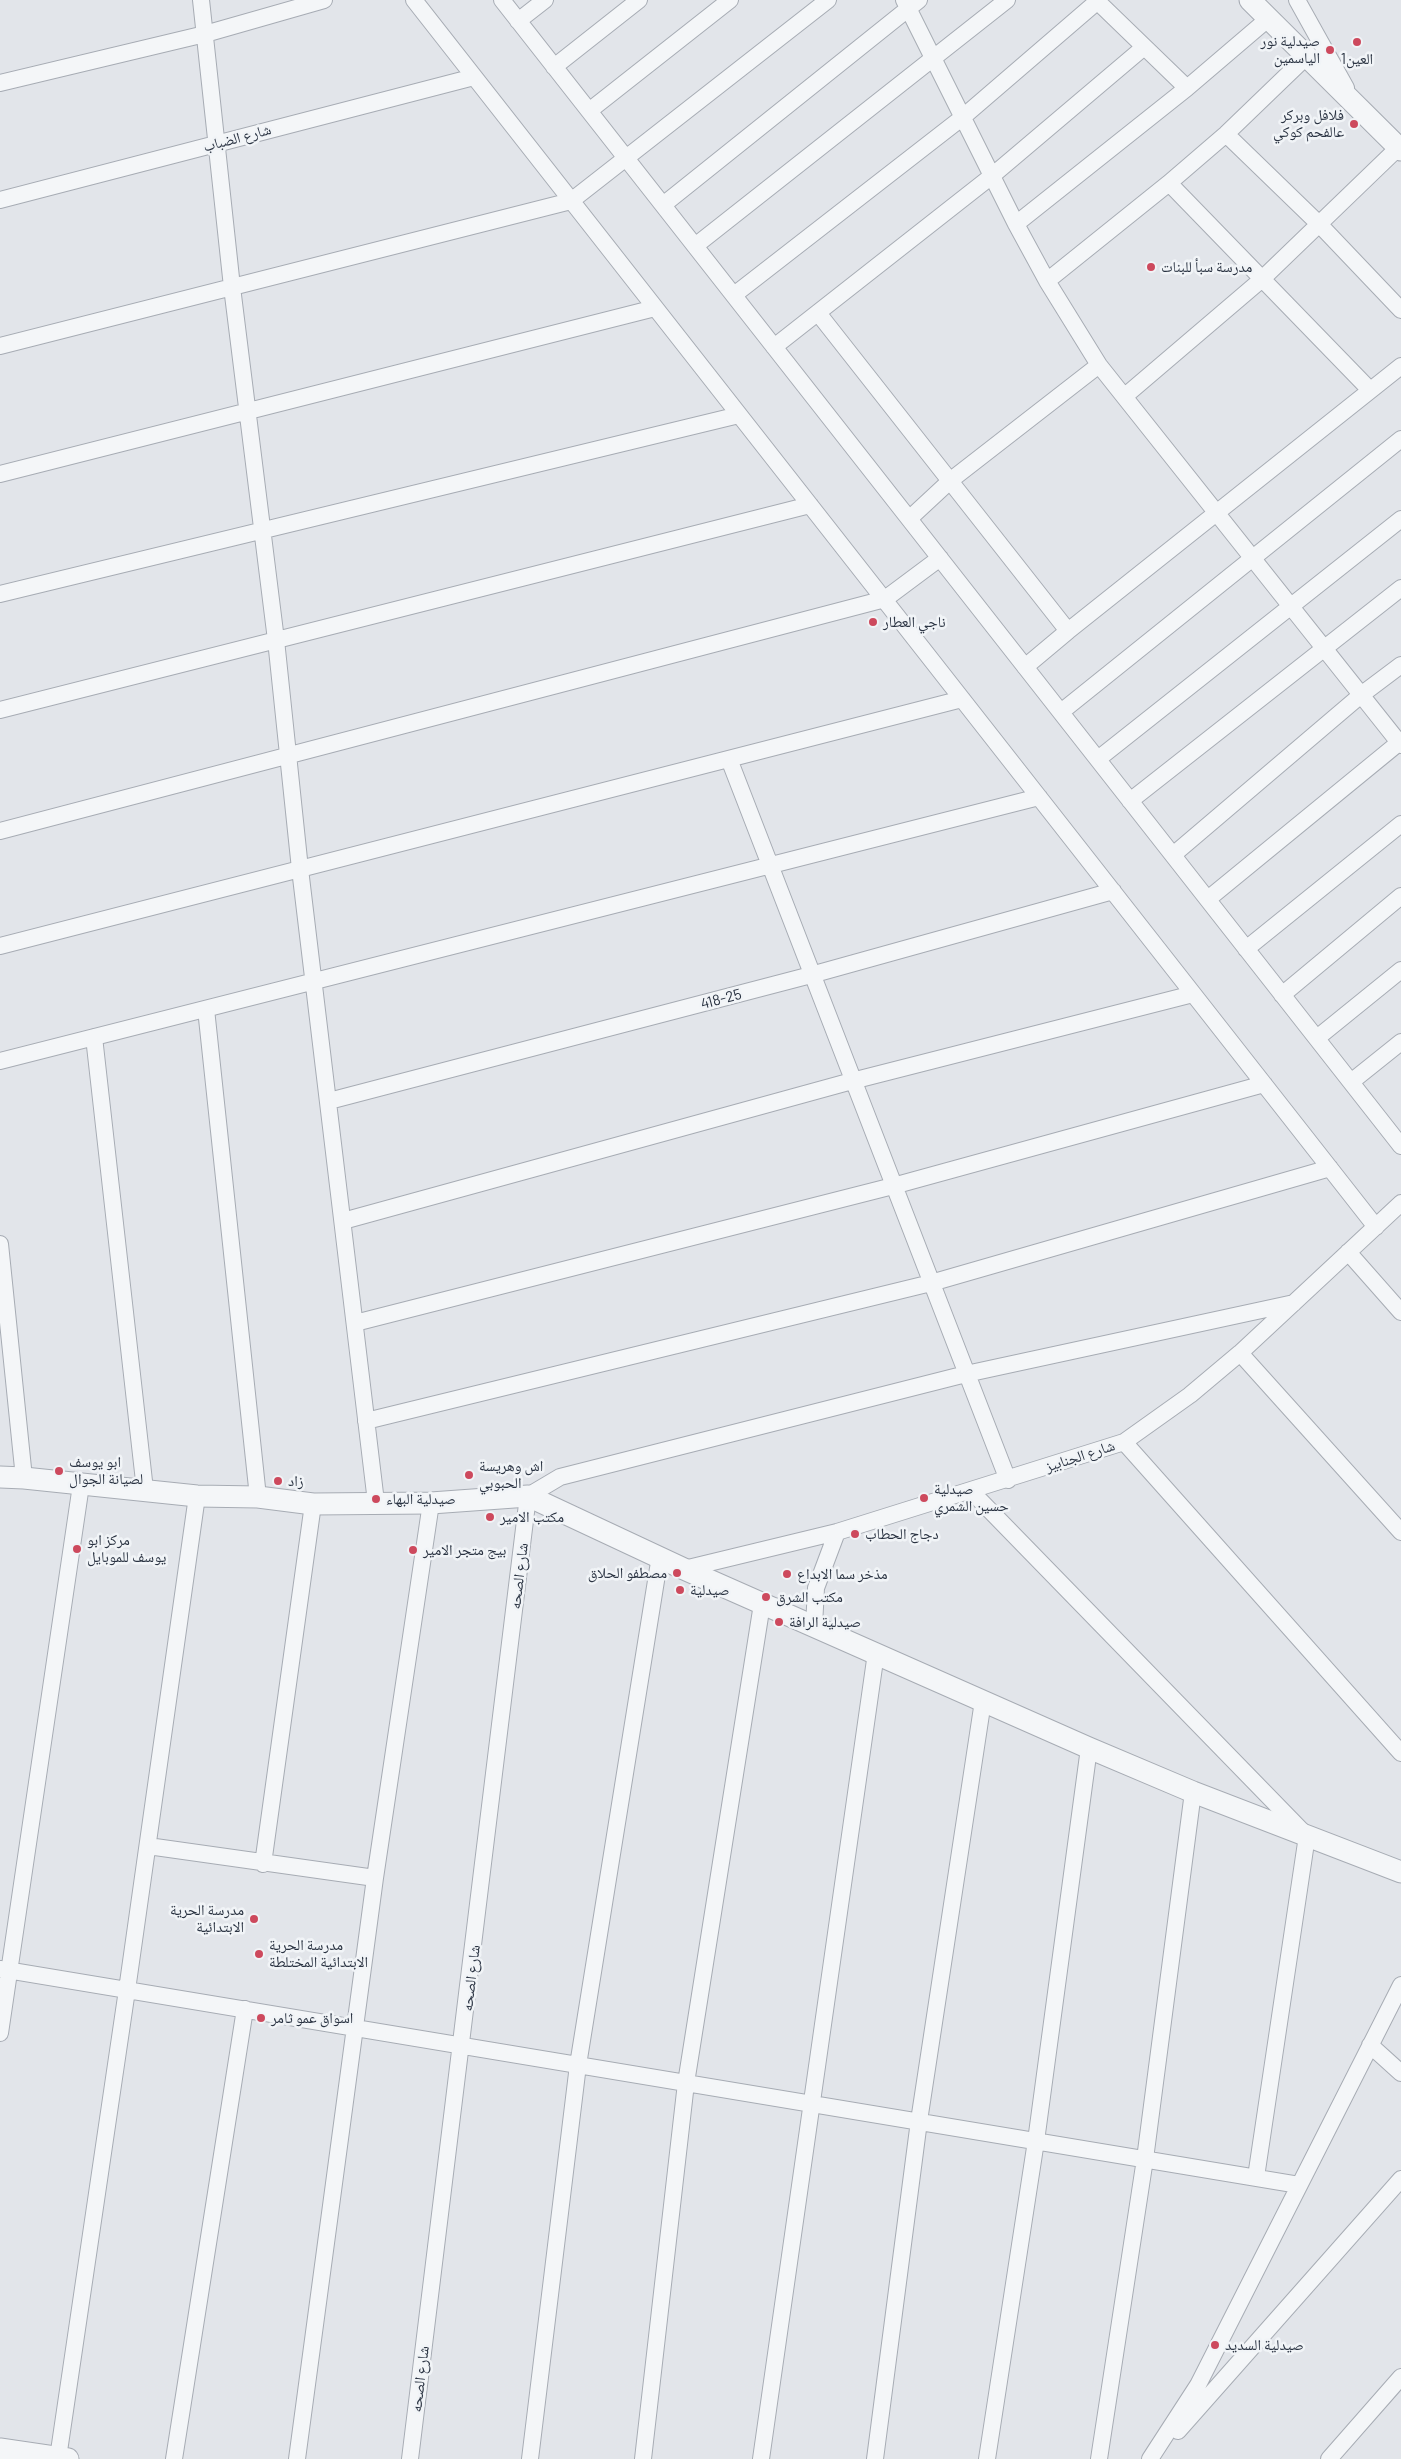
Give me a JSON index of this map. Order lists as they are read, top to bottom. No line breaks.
{"streets":{"street":["شارع الضباب","418-25","شارع الجنابيز","شارع الصحه"]},"places":["العين1","صيدلية نور الياسمين","فلافل وبركر عالفحم كوكي","مدرسة سبأ للبنات","ناجي العطار","ابو يوسف لصيانة الجوال","اش وهريسة الحبوبي","زاد","صيدلية حسين الشمري","صيدلية البهاء","مكتب الامير","دجاج الحطاب","مركز ابو يوسف للموبايل","بيج متجر الامير","مصطفو الحلاق","مذخر سما الابداع","صيدلية","مكتب الشرق","صيدلية الرافة","مدرسة الحرية الابتدائية","مدرسة الحرية الابتدائية المختلطة","اسواق عمو ثامر","صيدلية السديد"]}
